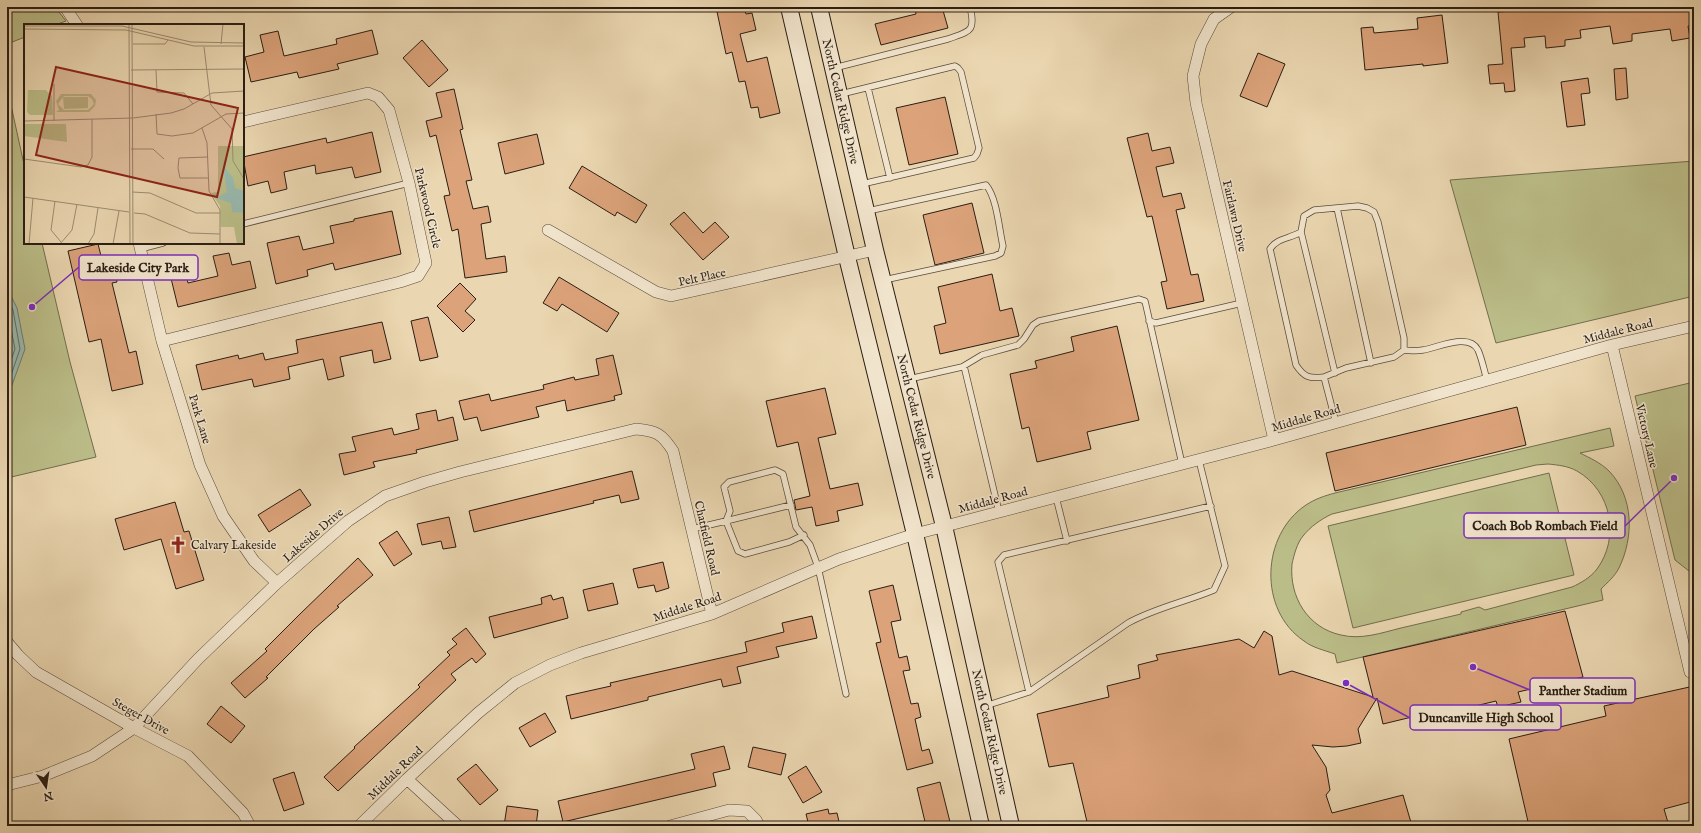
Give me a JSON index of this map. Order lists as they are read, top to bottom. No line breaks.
{"streets":{"main road":["North Cedar Ridge Drive"],"street":["Parkwood Circle","Fairlawn Drive","Pelt Place","Middale Road","Park Lane","Victory Lane","Lakeside Drive","Chatfield Road","Steger Drive"]},"crossings":[["North Cedar Ridge Drive","Pelt Place"],["North Cedar Ridge Drive","Middale Road"],["Parkwood Circle","Park Lane"],["Fairlawn Drive","Middale Road"],["Middale Road","Victory Lane"],["Middale Road","Chatfield Road"],["Park Lane","Lakeside Drive"],["Lakeside Drive","Chatfield Road"],["Lakeside Drive","Steger Drive"]],"places":{"other":["Lakeside City Park","Coach Bob Rombach Field","Panther Stadium","Duncanville High School"],"church":["Calvary Lakeside"]},"north":"bottom"}
